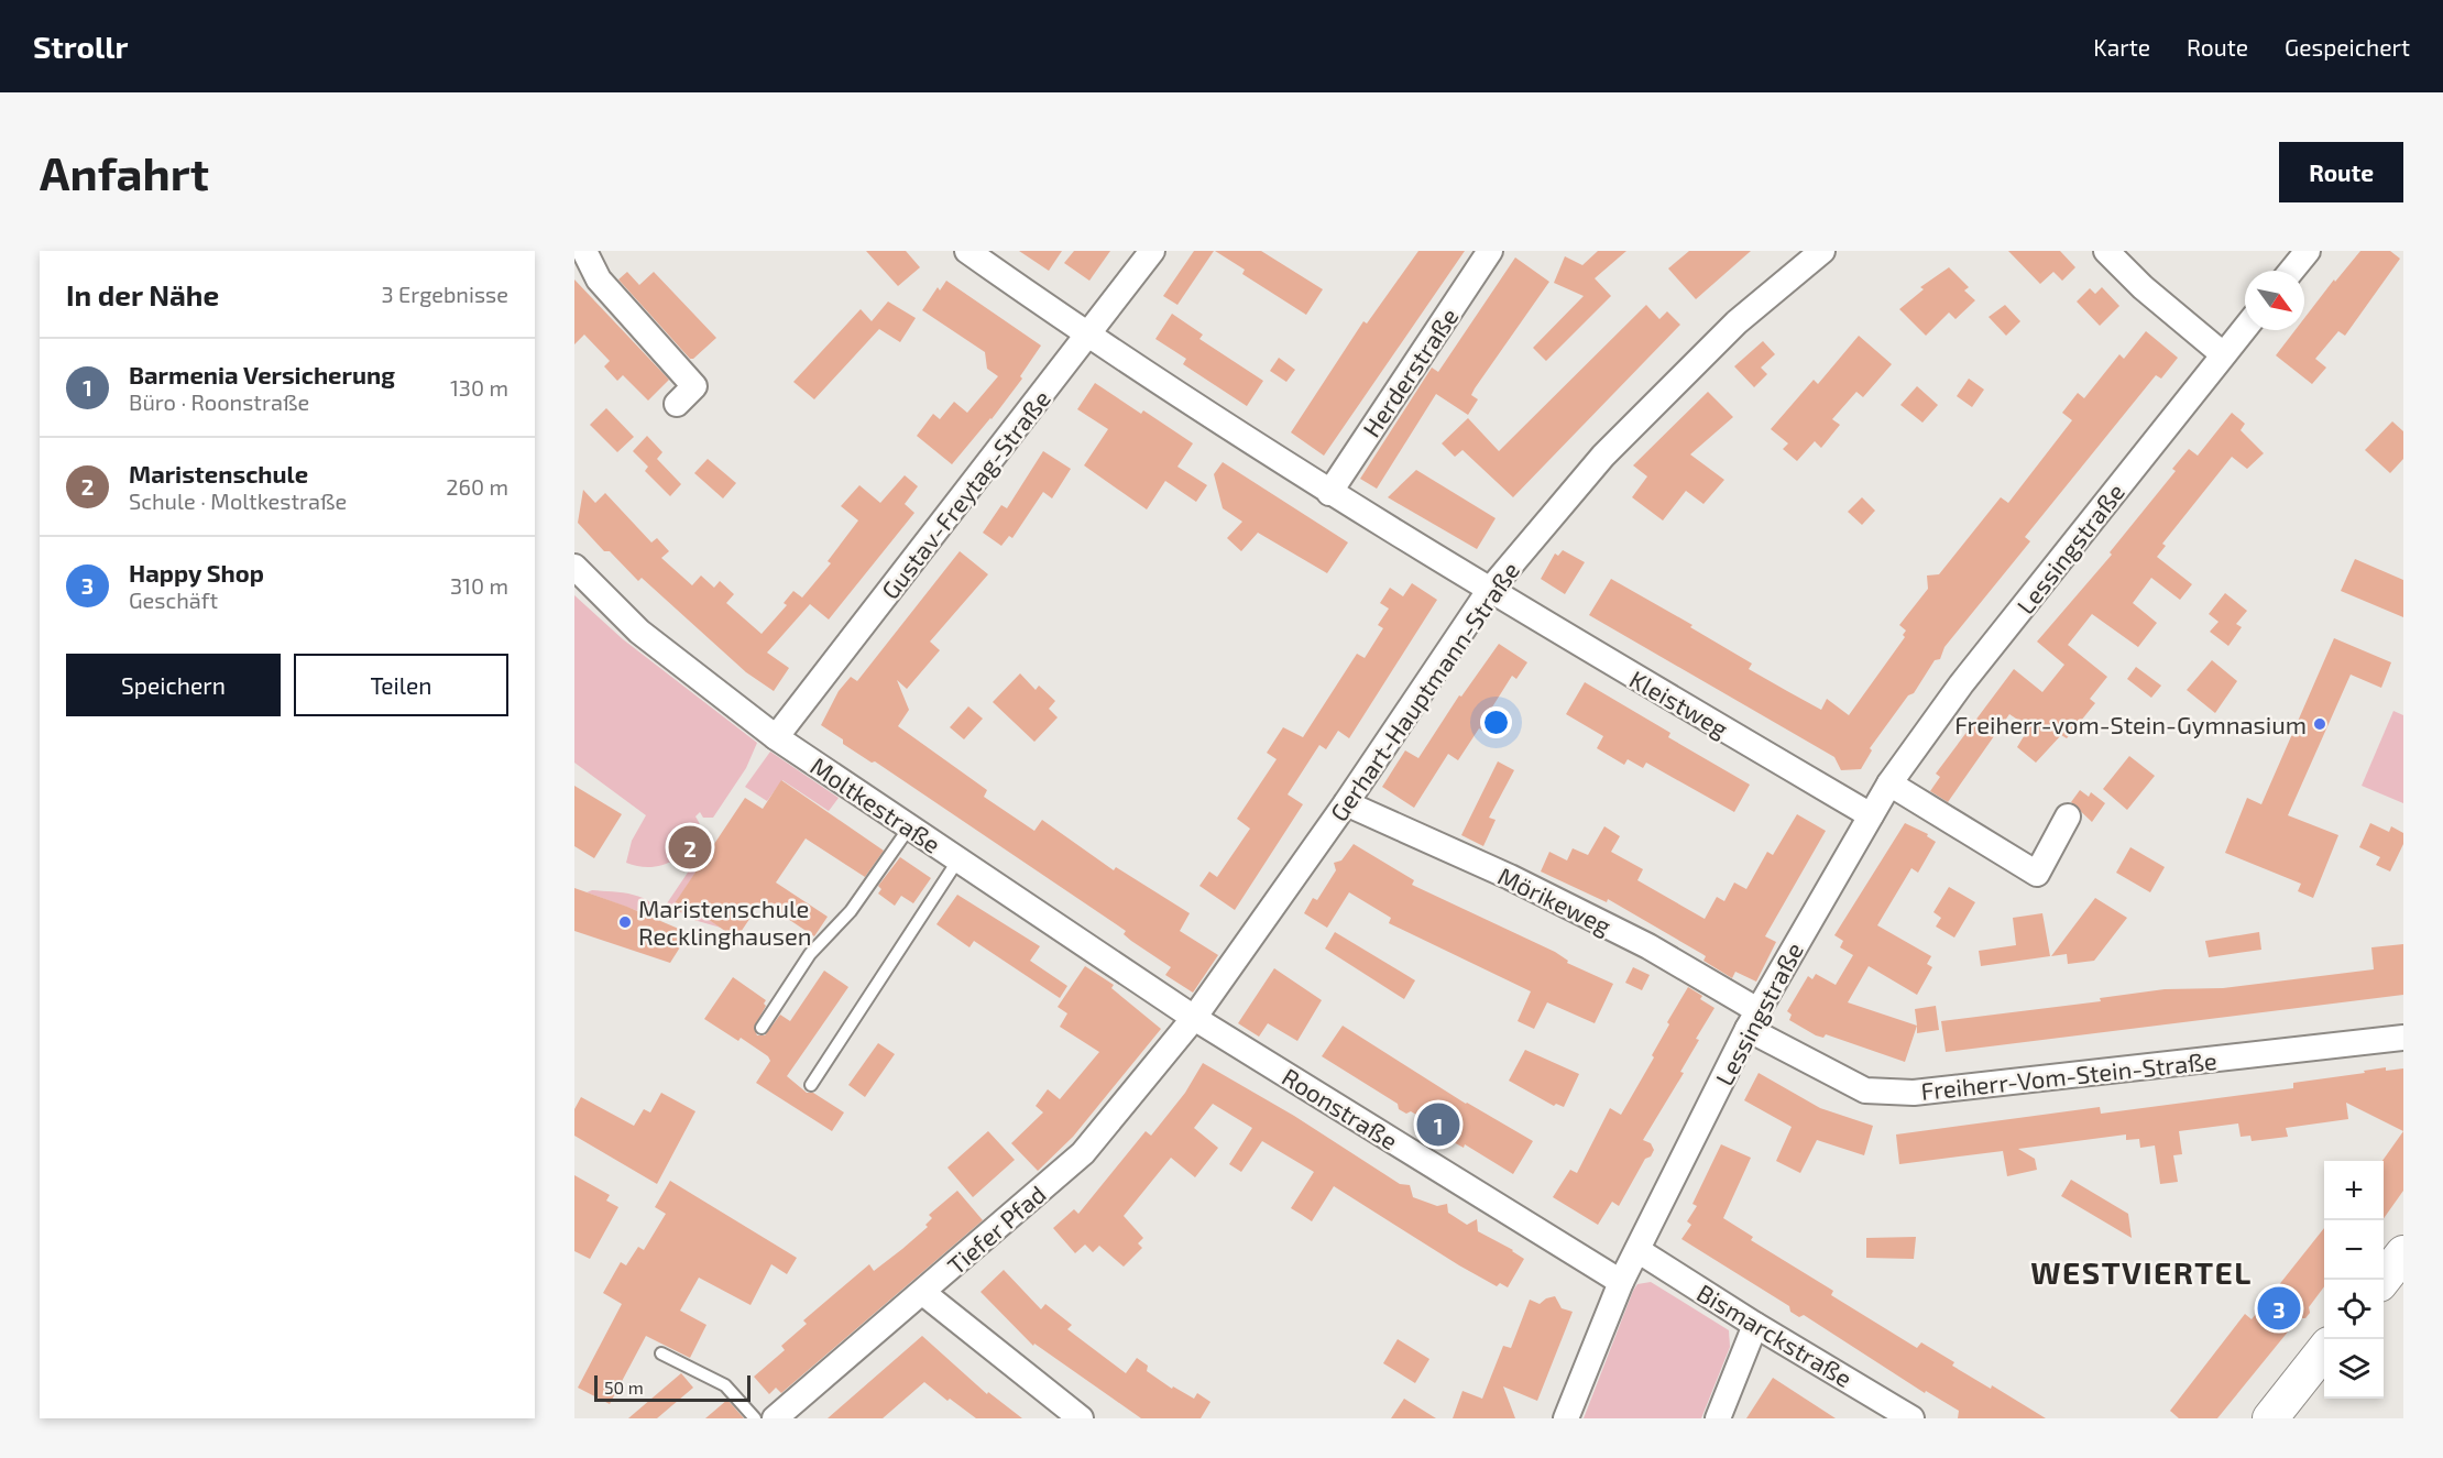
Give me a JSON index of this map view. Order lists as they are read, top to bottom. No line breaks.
{"streets":{"street":["Herderstraße","Gustav-Freytag-Straße","Lessingstraße","Gerhart-Hauptmann-Straße","Kleistweg","Moltkestraße","Mörikeweg","Freiherr-Vom-Stein-Straße","Roonstraße","Tiefer Pfad","Bismarckstraße"]},"crossings":[["Gustav-Freytag-Straße","Moltkestraße"],["Lessingstraße","Kleistweg"],["Lessingstraße","Mörikeweg"],["Lessingstraße","Freiherr-Vom-Stein-Straße"],["Lessingstraße","Roonstraße"],["Lessingstraße","Bismarckstraße"],["Gerhart-Hauptmann-Straße","Kleistweg"],["Gerhart-Hauptmann-Straße","Moltkestraße"],["Gerhart-Hauptmann-Straße","Mörikeweg"],["Gerhart-Hauptmann-Straße","Roonstraße"],["Gerhart-Hauptmann-Straße","Tiefer Pfad"],["Moltkestraße","Roonstraße"],["Moltkestraße","Tiefer Pfad"],["Mörikeweg","Freiherr-Vom-Stein-Straße"],["Roonstraße","Tiefer Pfad"]],"districts":["WESTVIERTEL"],"places":["Freiherr-vom-Stein-Gymnasium","Maristenschule Recklinghausen"],"scale_bar":"50 m","north":"bottom right","page":{"header":"Strollr","nav":["Karte","Route","Gespeichert"],"buttons":["Route",["Speichern","Teilen"]],"title":"Anfahrt","heading":["In der Nähe","3 Ergebnisse"],"list":[{"mark":"1","name":"Barmenia Versicherung","note":"Büro · Roonstraße","value":"130 m"},{"mark":"2","name":"Maristenschule","note":"Schule · Moltkestraße","value":"260 m"},{"mark":"3","name":"Happy Shop","note":"Geschäft","value":"310 m"}],"pins":["2","1","3"],"map_buttons":["+","−"],"scale":"50 m"}}
